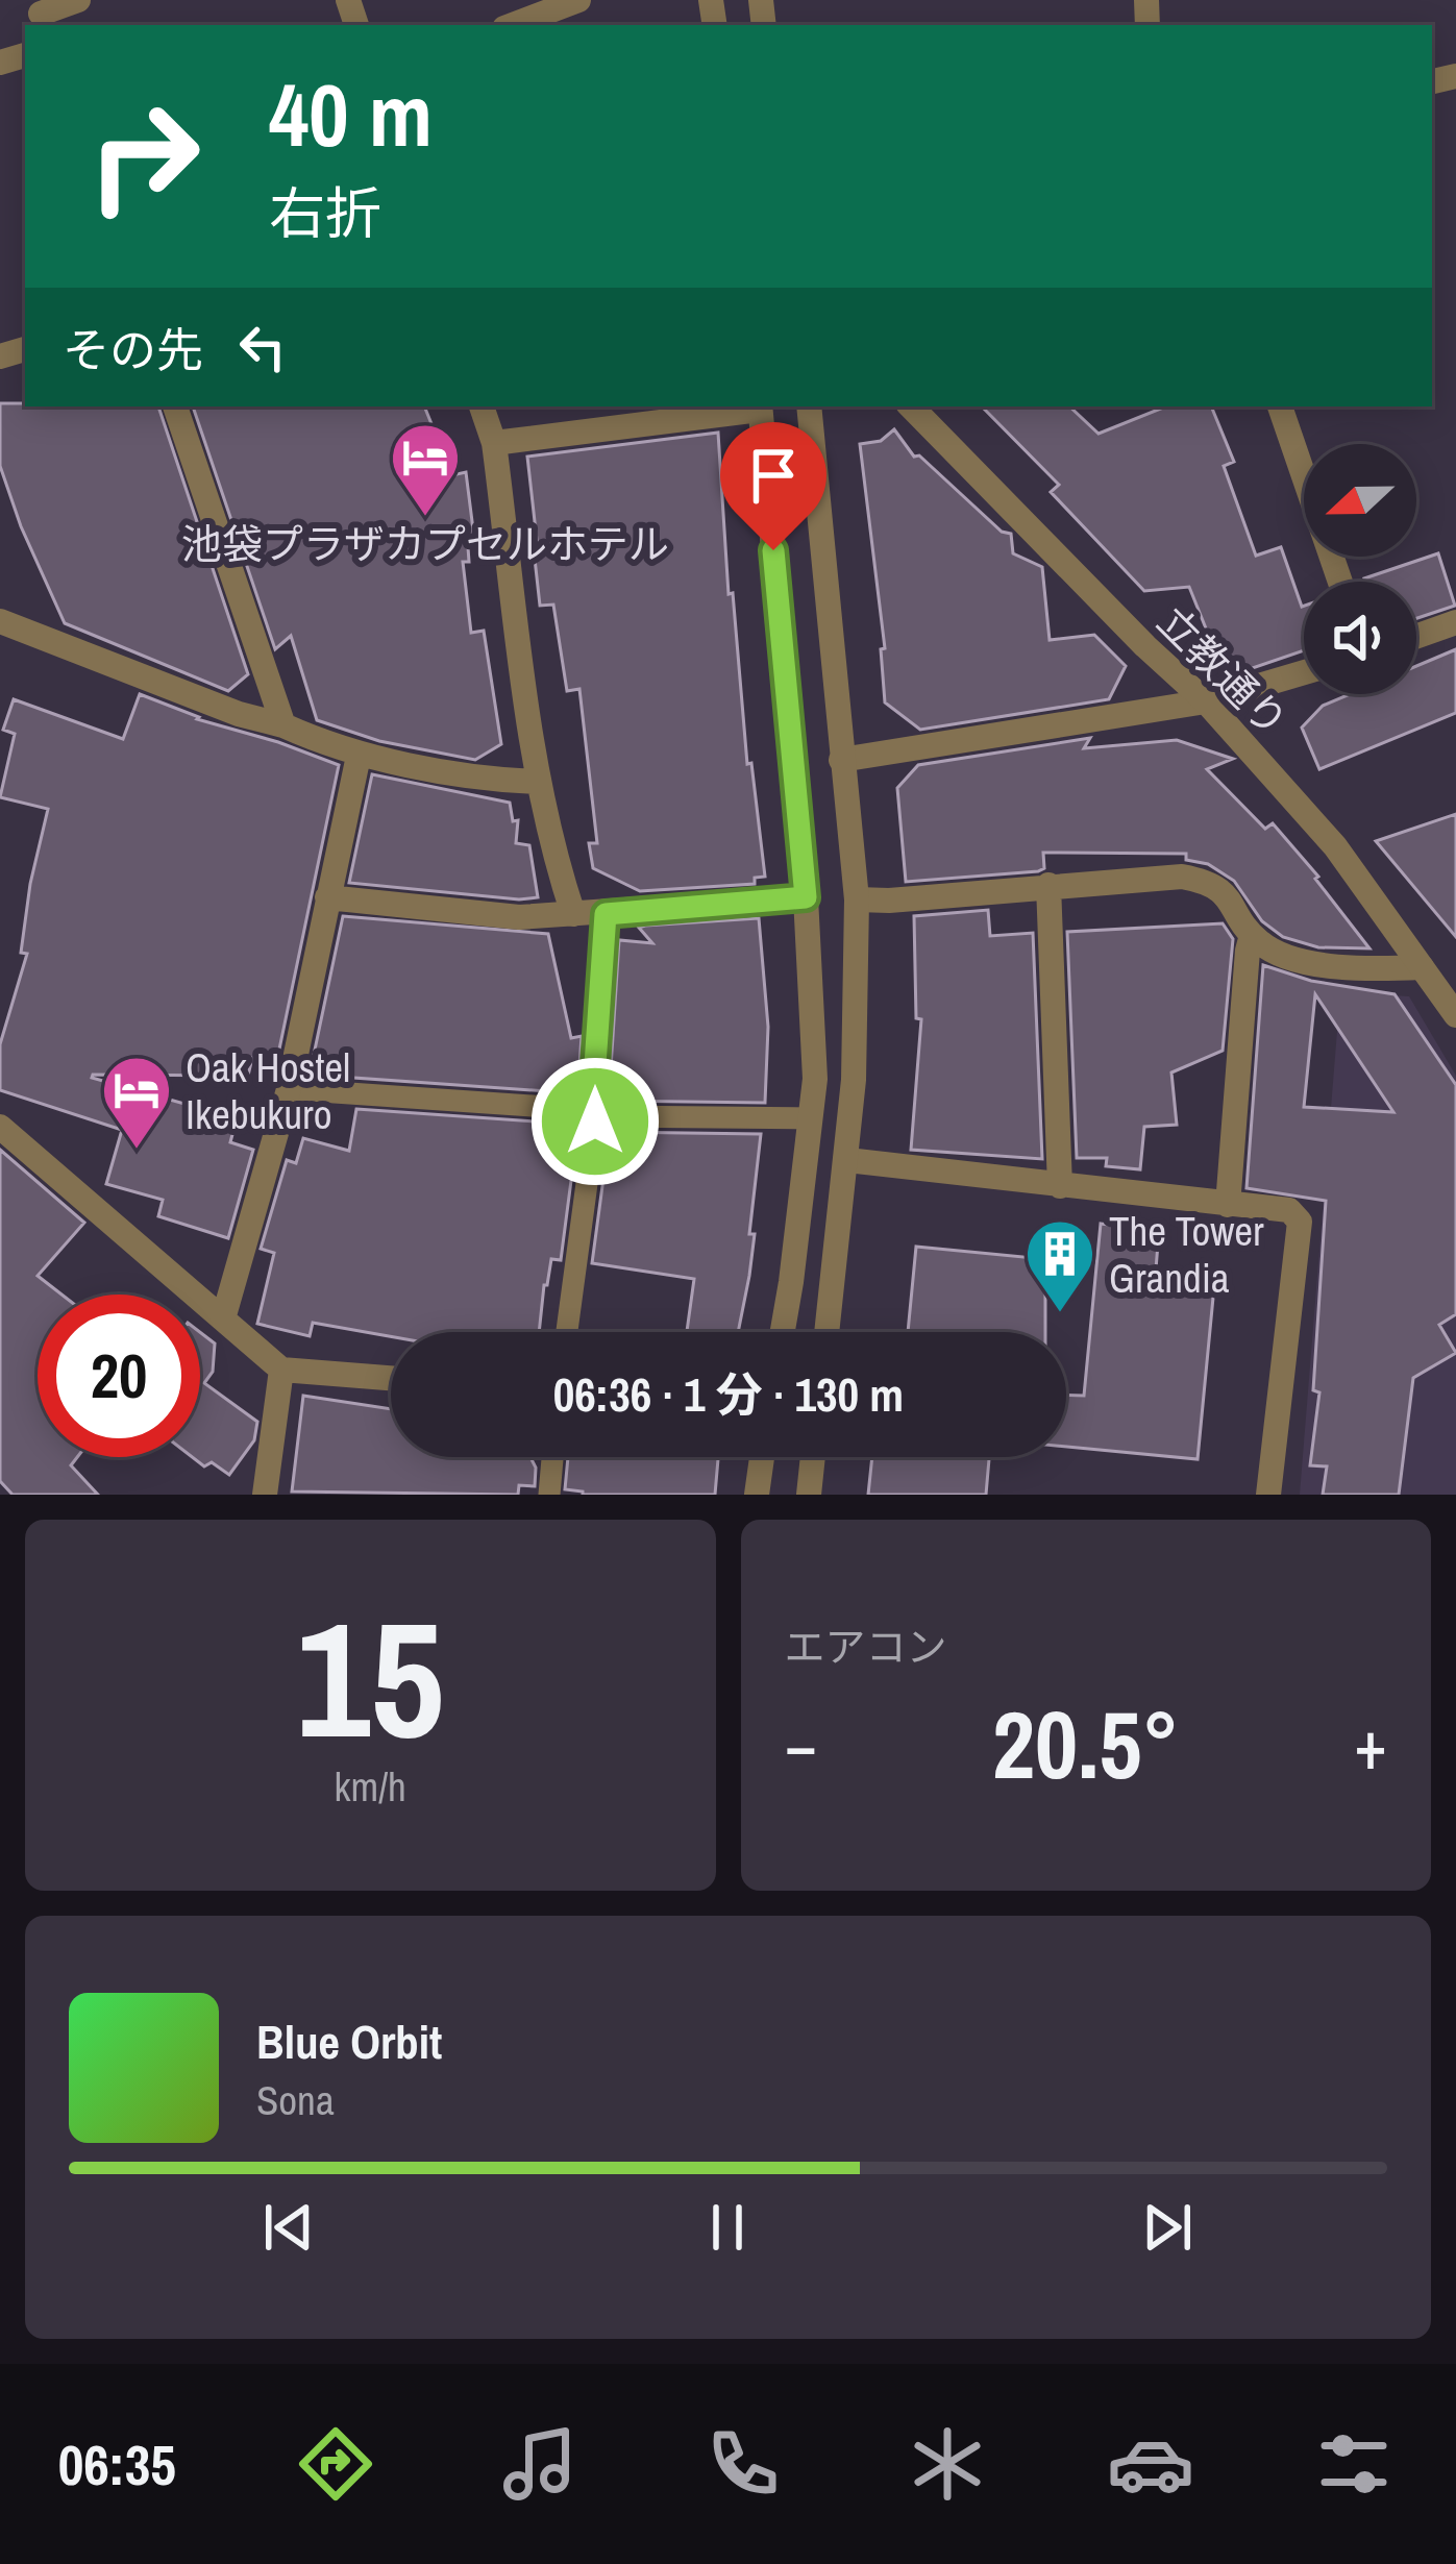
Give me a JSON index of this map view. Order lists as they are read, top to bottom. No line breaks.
{"streets":{"street":["立教通り"]},"places":{"hotel":["池袋プラザカプセルホテル","Oak Hostel Ikebukuro"],"building":["The Tower Grandia"]},"north":"left","page":{"turn":["40 m","右折"],"then":"その先","limit":"20","trip":"06:36 · 1 分 · 130 m","tile":[["15","km/h"],"エアコン"],"heat":["−","20.5°","+"],"song":["Blue Orbit","Sona"],"tabs":"06:35"}}
